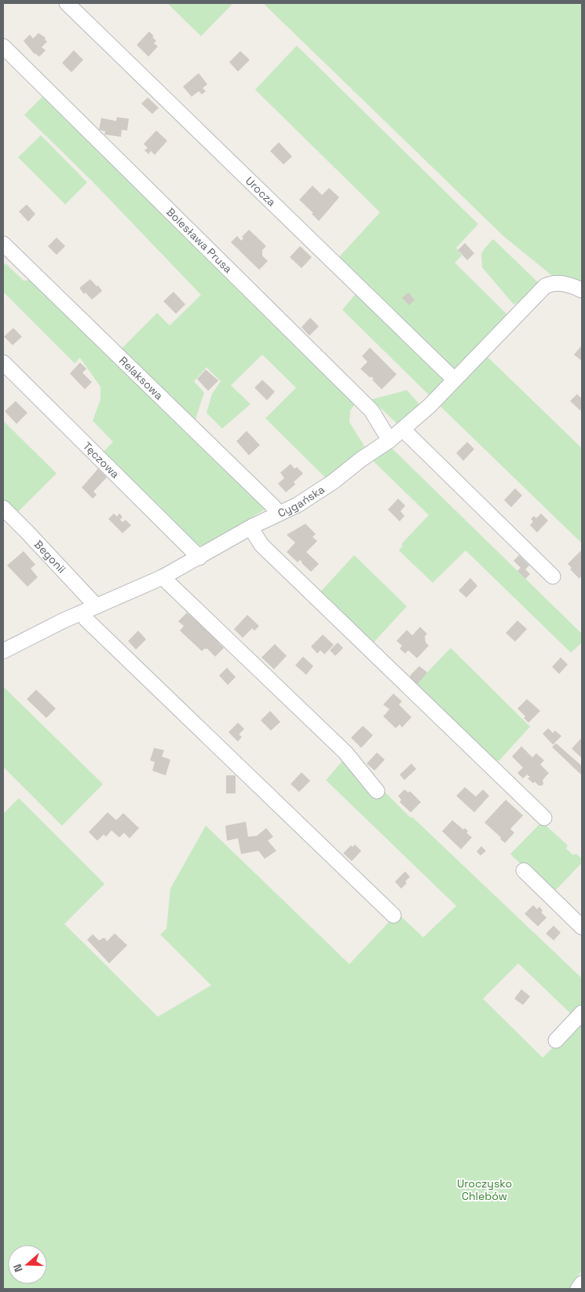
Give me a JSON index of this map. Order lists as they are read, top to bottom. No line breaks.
{"streets":{"street":["Urocza","Bolesława Prusa","Relaksowa","Tęczowa","Cygańska","Begonii"]},"crossings":[["Urocza","Cygańska"],["Bolesława Prusa","Cygańska"],["Relaksowa","Cygańska"],["Tęczowa","Cygańska"],["Cygańska","Begonii"]],"parks":["Uroczysko Chlebów"],"north":"left"}
